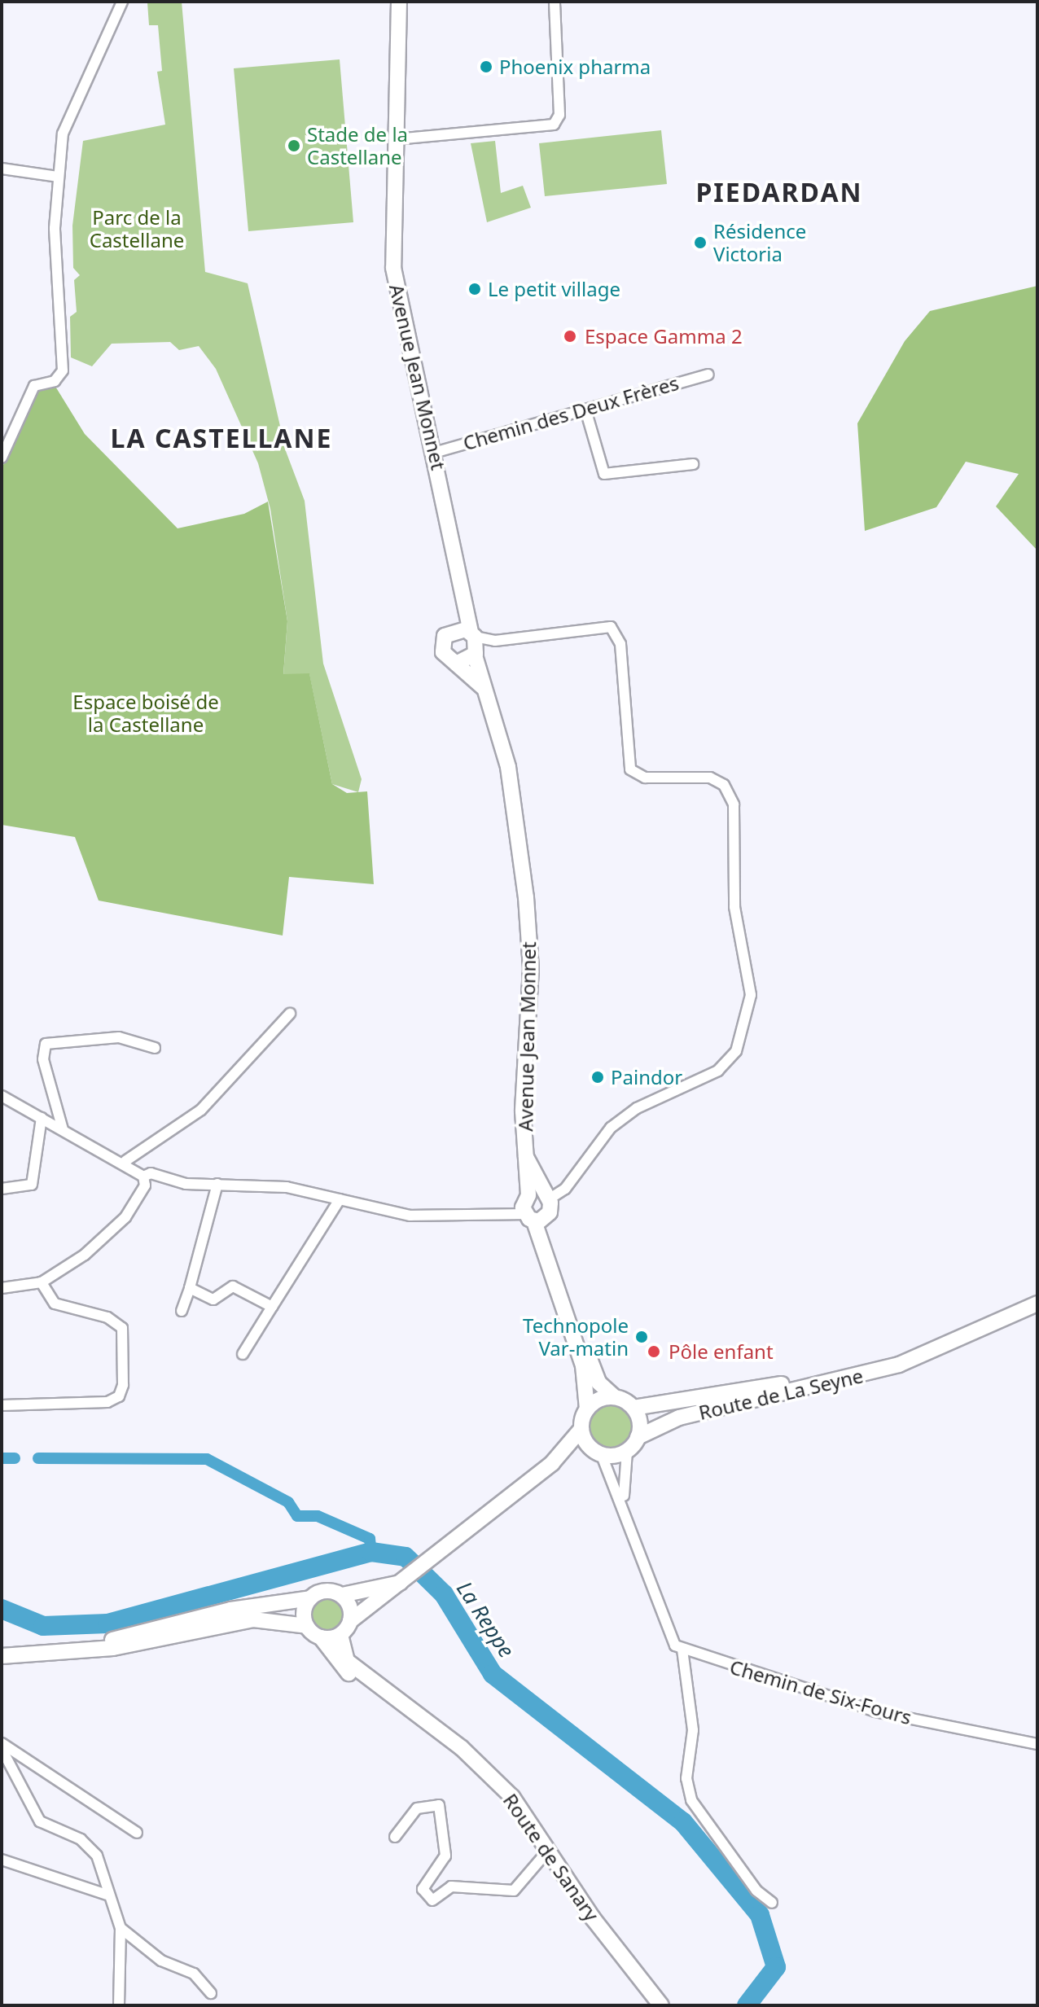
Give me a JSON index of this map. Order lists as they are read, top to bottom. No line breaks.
{"streets":{"main road":["Avenue Jean Monnet","Route de La Seyne","Route de Sanary"],"street":["Chemin des Deux Frères","Chemin de Six-Fours"]},"crossings":[["Avenue Jean Monnet","Chemin des Deux Frères"],["Avenue Jean Monnet","Route de La Seyne"]],"districts":["PIEDARDAN","LA CASTELLANE"],"water":["La Reppe"],"parks":["Parc de la Castellane","Espace boisé de la Castellane"],"places":["Phoenix pharma","Stade de la Castellane","Résidence Victoria","Le petit village","Espace Gamma 2","Paindor","Technopole Var-matin","Pôle enfant"]}
